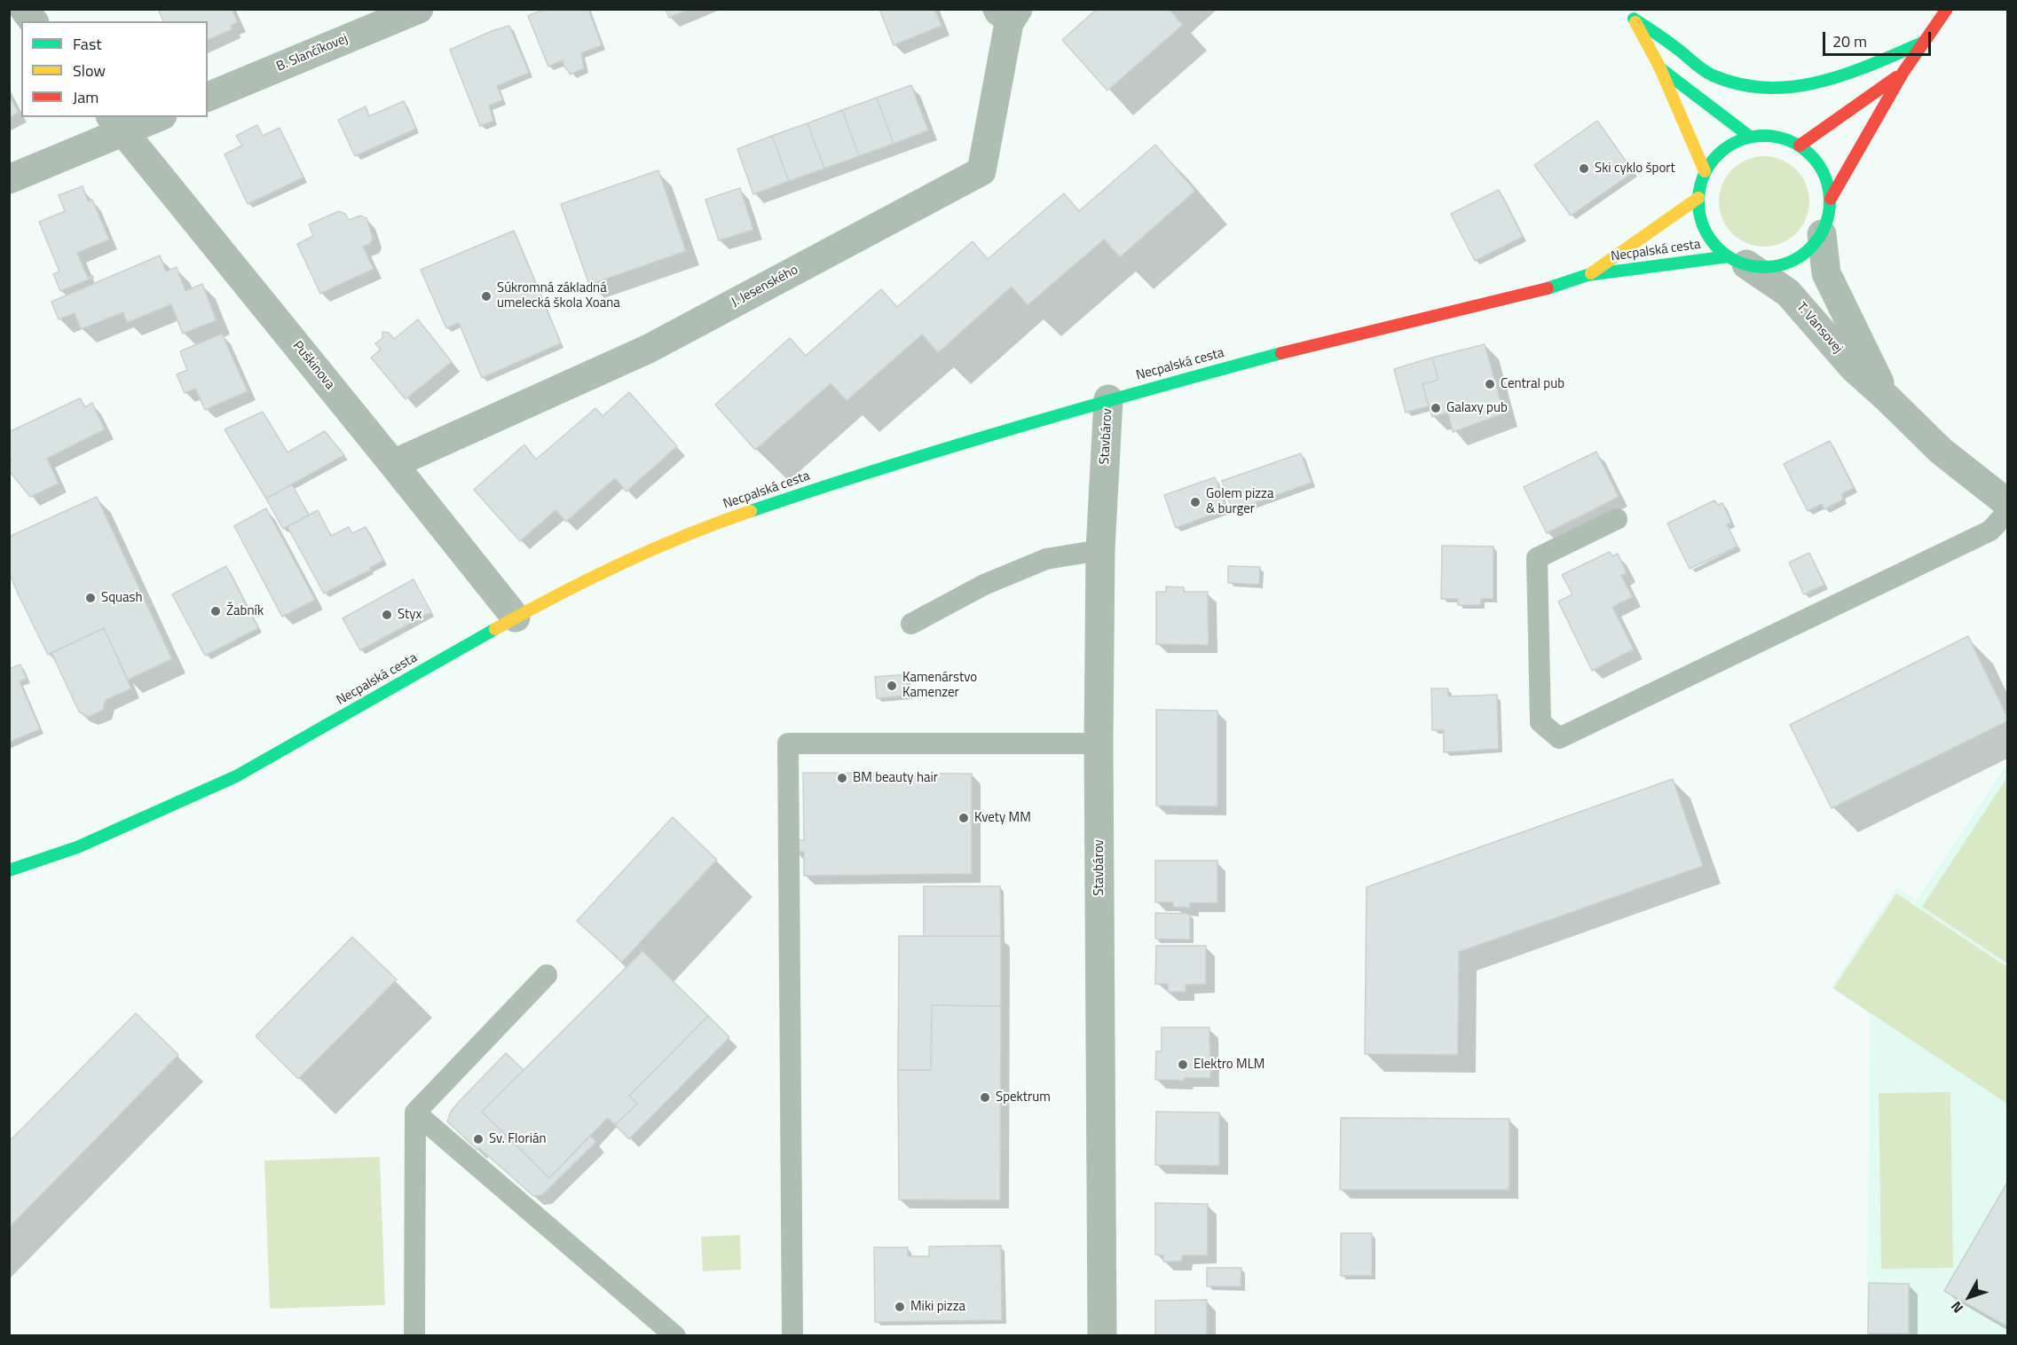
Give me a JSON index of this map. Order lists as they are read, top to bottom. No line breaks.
{"streets":{"main road":["Necpalská cesta"],"street":["B. Slančíkovej","J. Jesenského","T. Vansovej","Puškinova","Stavbárov"]},"crossings":[["Necpalská cesta","T. Vansovej"],["Necpalská cesta","Puškinova"],["Necpalská cesta","Stavbárov"],["J. Jesenského","Puškinova"]],"places":["Ski cyklo šport","Súkromná základná umelecká škola Xoana","Central pub","Galaxy pub","Golem pizza & burger","Squash","Žabník","Styx","Kamenárstvo Kamenzer","BM beauty hair","Kvety MM","Elektro MLM","Spektrum","Sv. Florián","Miki pizza"],"legend":["Fast","Slow","Jam"],"scale_bar":"20 m","north":"bottom left"}
